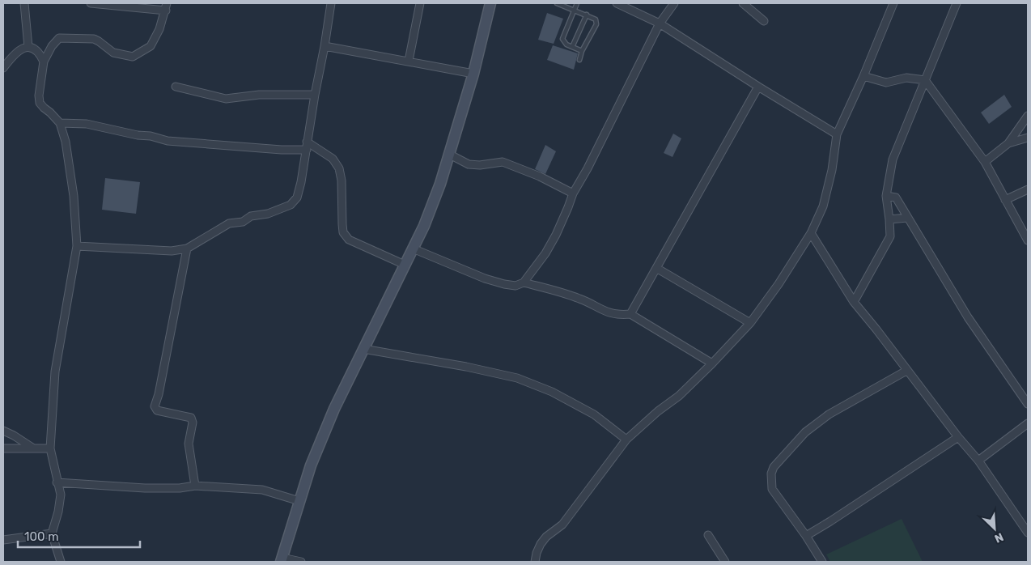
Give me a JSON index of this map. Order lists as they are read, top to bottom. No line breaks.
{"scale_bar":"100 m","north":"bottom right"}
